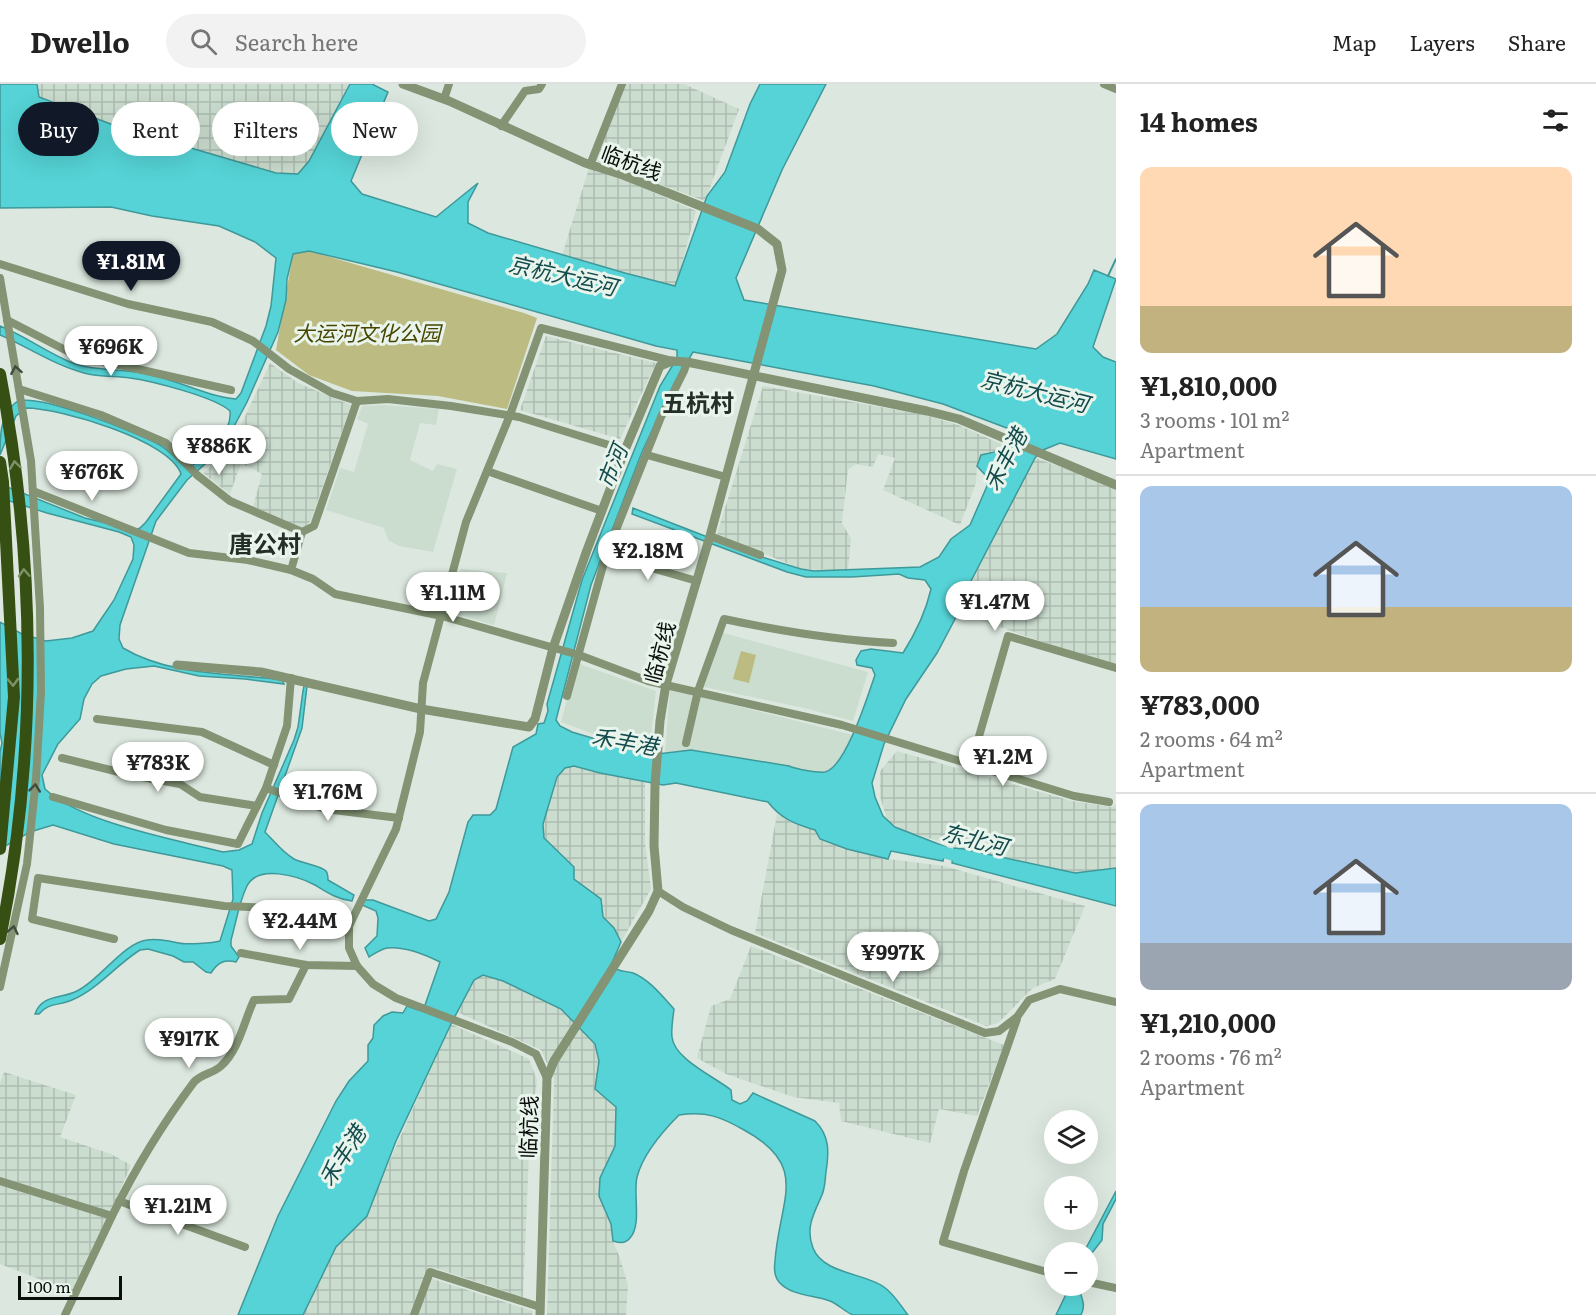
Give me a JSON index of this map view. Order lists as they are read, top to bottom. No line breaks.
{"streets":{"street":["临杭线"]},"districts":["五杭村","唐公村"],"water":["京杭大运河","禾丰港","市河","东北河"],"parks":["大运河文化公园"],"scale_bar":"100 m","page":{"header":"Dwello","search":"Search here","nav":["Map","Layers","Share"],"heading":"14 homes","chip":["Buy","Rent","Filters","New"],"list":[{"name":"¥1,810,000","note":"3 rooms · 101 m² · Apartment"},{"name":"¥783,000","note":"2 rooms · 64 m² · Apartment"},{"name":"¥1,210,000","note":"2 rooms · 76 m² · Apartment"}],"price":["¥1.81M","¥696K","¥886K","¥676K","¥2.18M","¥1.11M","¥1.47M","¥1.2M","¥783K","¥1.76M","¥2.44M","¥997K","¥917K","¥1.21M"],"map_buttons":["+","−"],"scale":"100 m"}}
